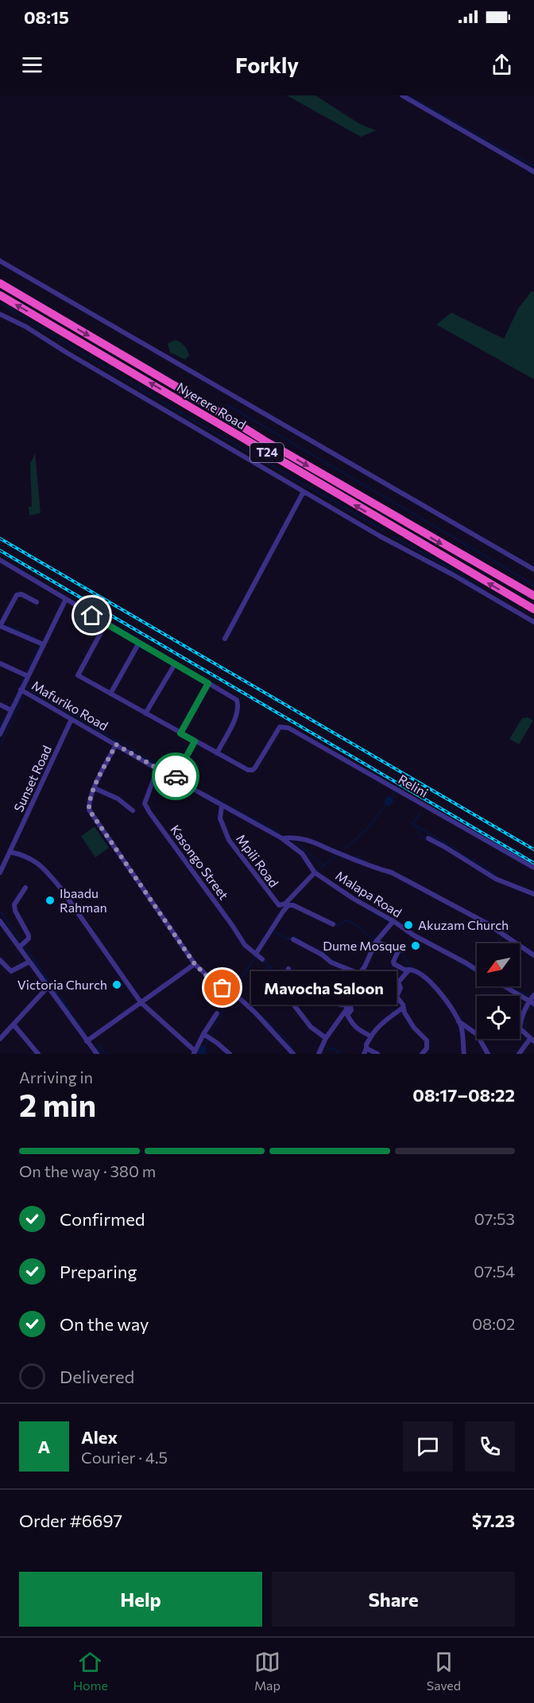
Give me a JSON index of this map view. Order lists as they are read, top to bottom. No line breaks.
{"streets":{"highway":["Nyerere Road","T24"],"street":["Mafuriko Road","Sunset Road","Relini","Mpili Road","Kasongo Street","Malapa Road"]},"crossings":[["Mafuriko Road","Sunset Road"],["Mafuriko Road","Mpili Road"],["Mafuriko Road","Kasongo Street"],["Mafuriko Road","Malapa Road"],["Mpili Road","Malapa Road"]],"places":["Ibaadu Rahman","Akuzam Church","Dume Mosque","Victoria Church","Mavocha Saloon"],"north":"bottom left","page":{"status":"08:15","header":"Forkly","bubble":"Mavocha Saloon","heading":["2 min","Arriving in","08:17–08:22"],"panel":["Alex","Courier · 4.5","Order #6697","$7.23"],"bar":"On the way · 380 m","list":[["Confirmed","07:53"],["Preparing","07:54"],["On the way","08:02"],"Delivered"],"round":"A","buttons":["Help","Share"],"tabs":["Home","Map","Saved"]}}
